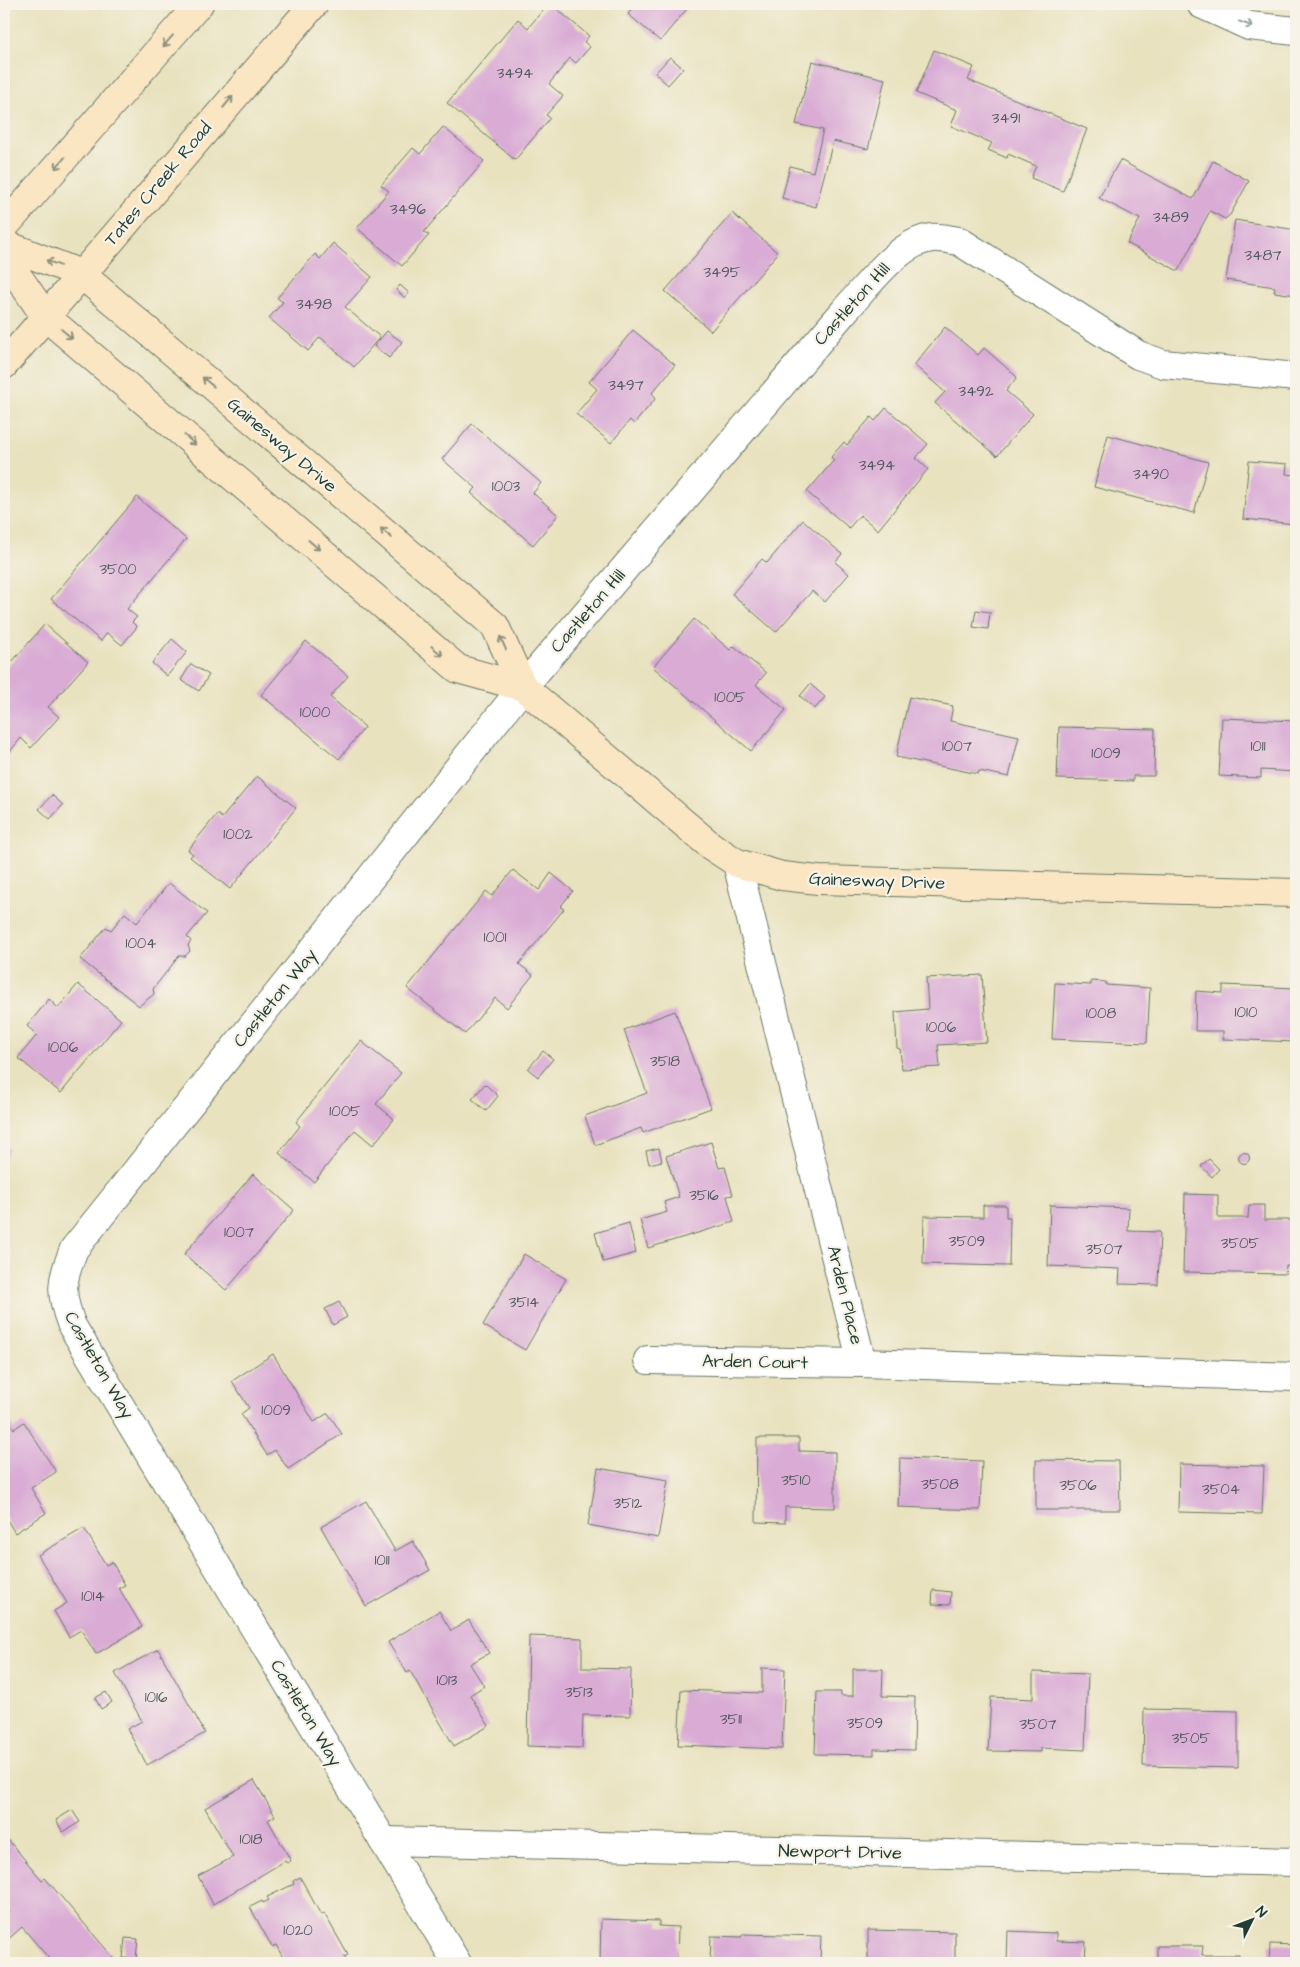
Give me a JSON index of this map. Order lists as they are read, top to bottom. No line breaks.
{"streets":{"street":["Tates Creek Road","Castleton Hill","Gainesway Drive","Castleton Way","Arden Place","Arden Court","Newport Drive"]},"crossings":[["Tates Creek Road","Gainesway Drive"],["Castleton Hill","Gainesway Drive"],["Castleton Hill","Castleton Way"],["Gainesway Drive","Castleton Way"],["Gainesway Drive","Arden Place"],["Castleton Way","Newport Drive"],["Arden Place","Arden Court"]],"house_numbers":["3494","3491","3496","3489","3487","3495","3498","3497","3492","3494","3490","1003","3500","1005","1000","1007","1011","1009","1002","1001","1004","1010","1008","1006","1006","3518","1005","3516","1007","3509","3505","3507","3514","1009","3510","3508","3506","3504","3512","1011","1014","1013","3513","1016","3511","3509","3507","3505","1018","1020"],"north":"top right"}
